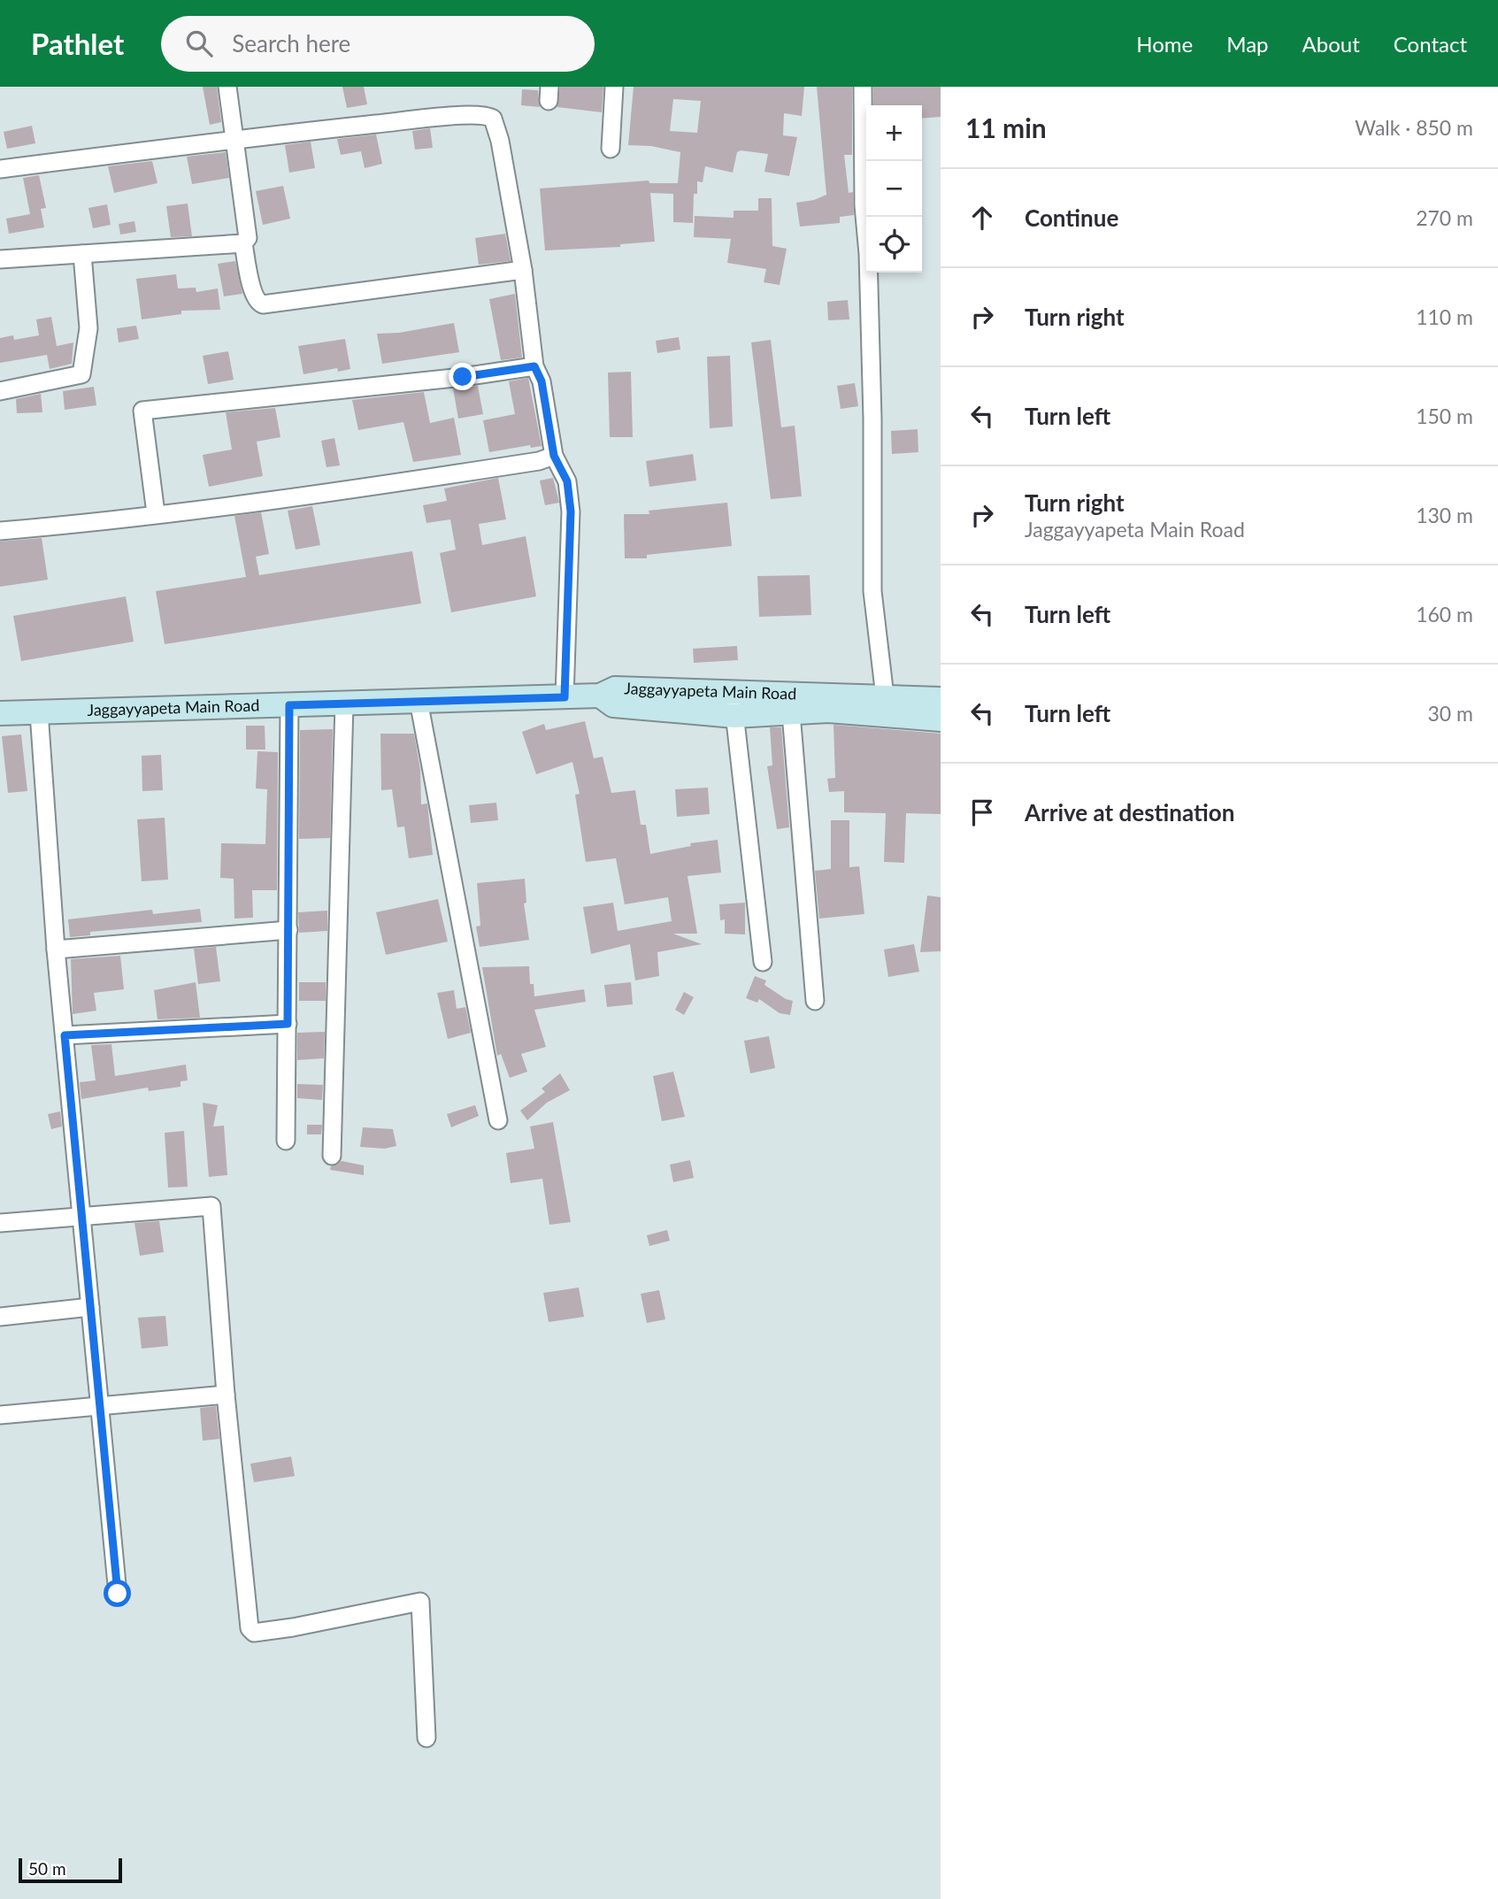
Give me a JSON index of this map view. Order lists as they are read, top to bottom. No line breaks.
{"streets":{"main road":["Jaggayyapeta Main Road"]},"scale_bar":"50 m","page":{"header":"Pathlet","search":"Search here","nav":["Home","Map","About","Contact"],"heading":["11 min","Walk · 850 m"],"map_buttons":["+","−"],"list":[["Continue","270 m"],["Turn right","110 m"],["Turn left","150 m"],["Turn right","Jaggayyapeta Main Road","130 m"],["Turn left","160 m"],["Turn left","30 m"],"Arrive at destination"],"scale":"50 m"}}
